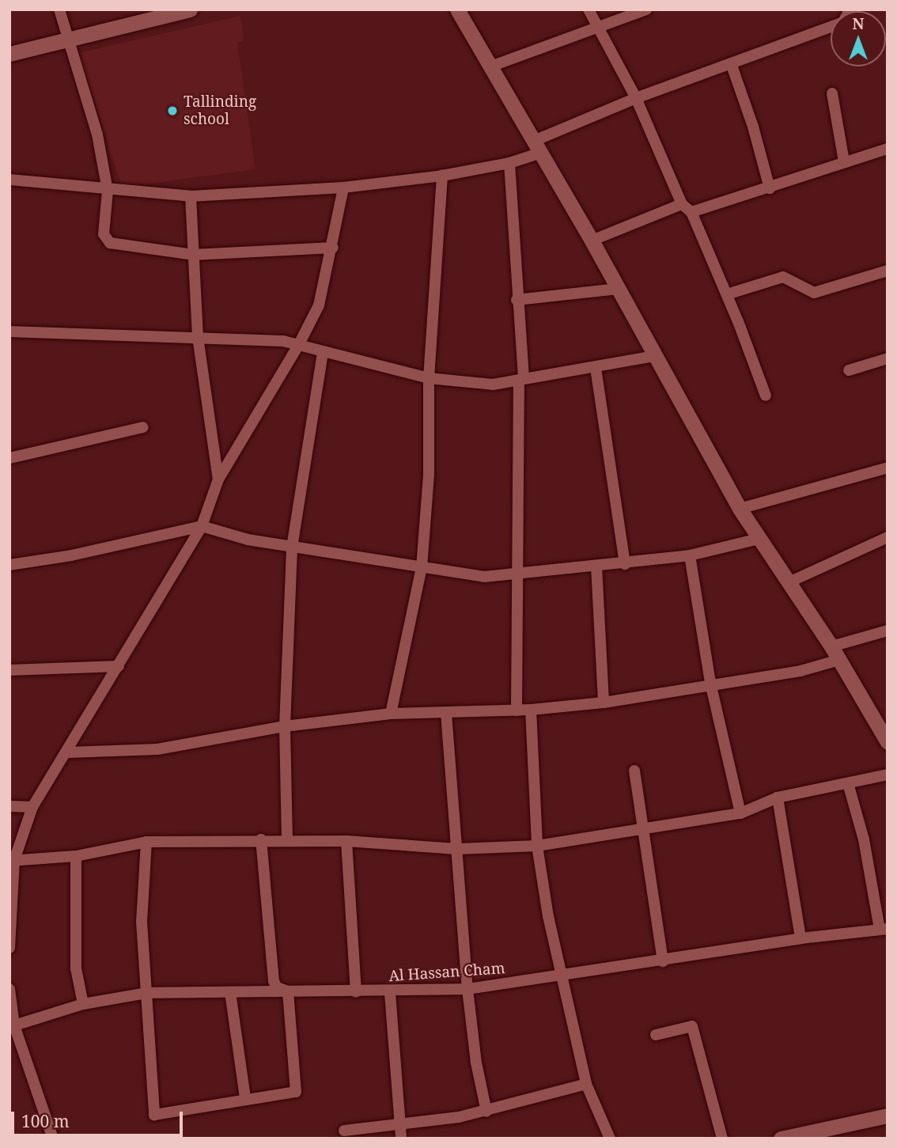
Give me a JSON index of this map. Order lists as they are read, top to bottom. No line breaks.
{"streets":{"street":["Al Hassan Cham"]},"places":["Tallinding school"],"scale_bar":"100 m","north":"top"}
